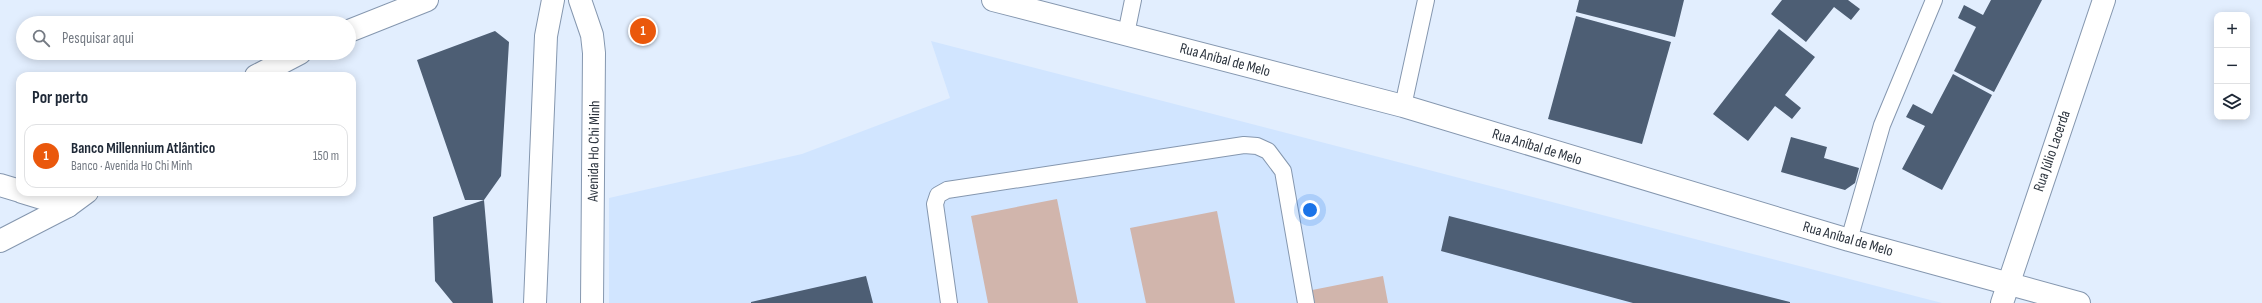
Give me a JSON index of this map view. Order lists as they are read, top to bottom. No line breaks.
{"streets":{"street":["Rua Aníbal de Melo","Avenida Ho Chi Minh","Rua Júlio Lacerda"]},"crossings":[["Rua Aníbal de Melo","Rua Júlio Lacerda"]],"page":{"map_buttons":["+","−"],"pins":"1","search":"Pesquisar aqui","heading":"Por perto","list":[{"mark":"1","name":"Banco Millennium Atlântico","note":"Banco · Avenida Ho Chi Minh","value":"150 m"}]}}
